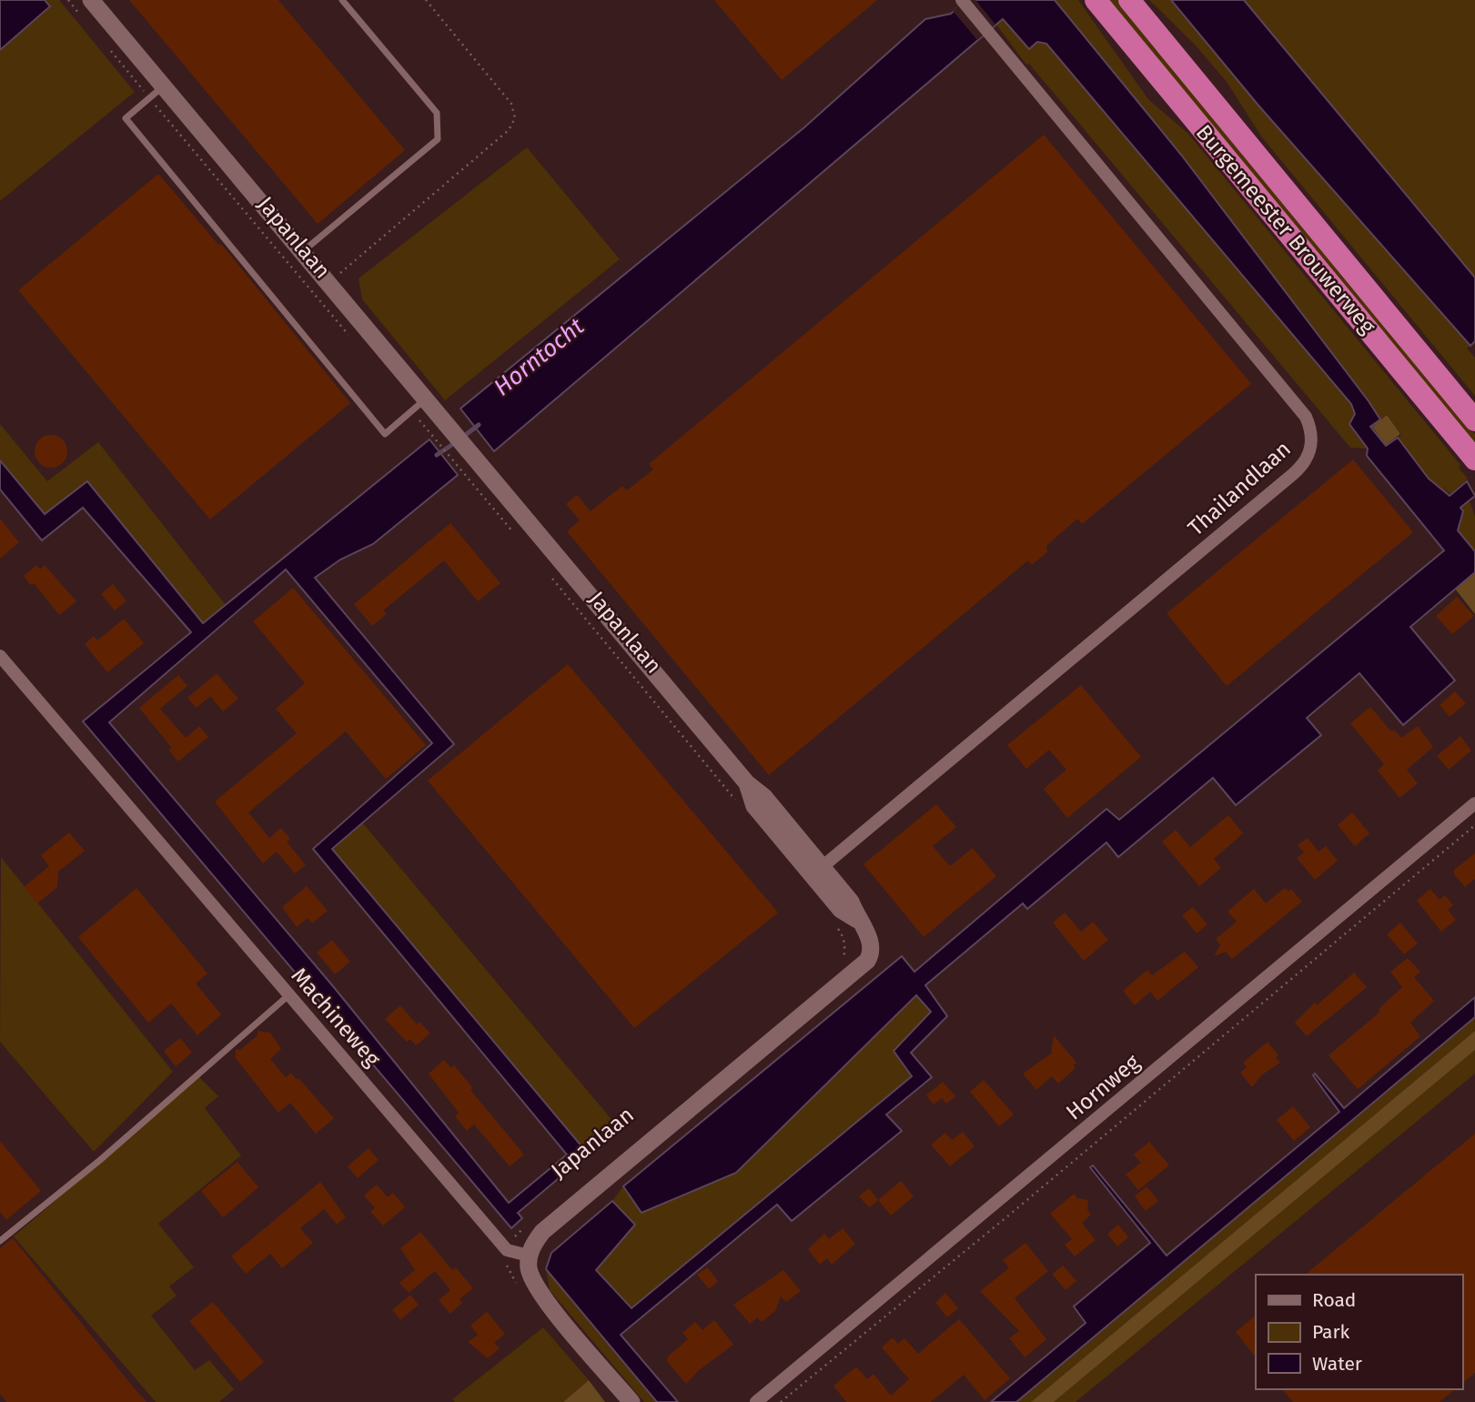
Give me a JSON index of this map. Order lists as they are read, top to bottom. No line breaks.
{"streets":{"highway":["Burgemeester Brouwerweg"],"street":["Japanlaan","Thailandlaan","Machineweg","Hornweg"]},"crossings":[["Japanlaan","Thailandlaan"]],"water":["Horntocht"],"legend":["Road","Park","Water"]}
